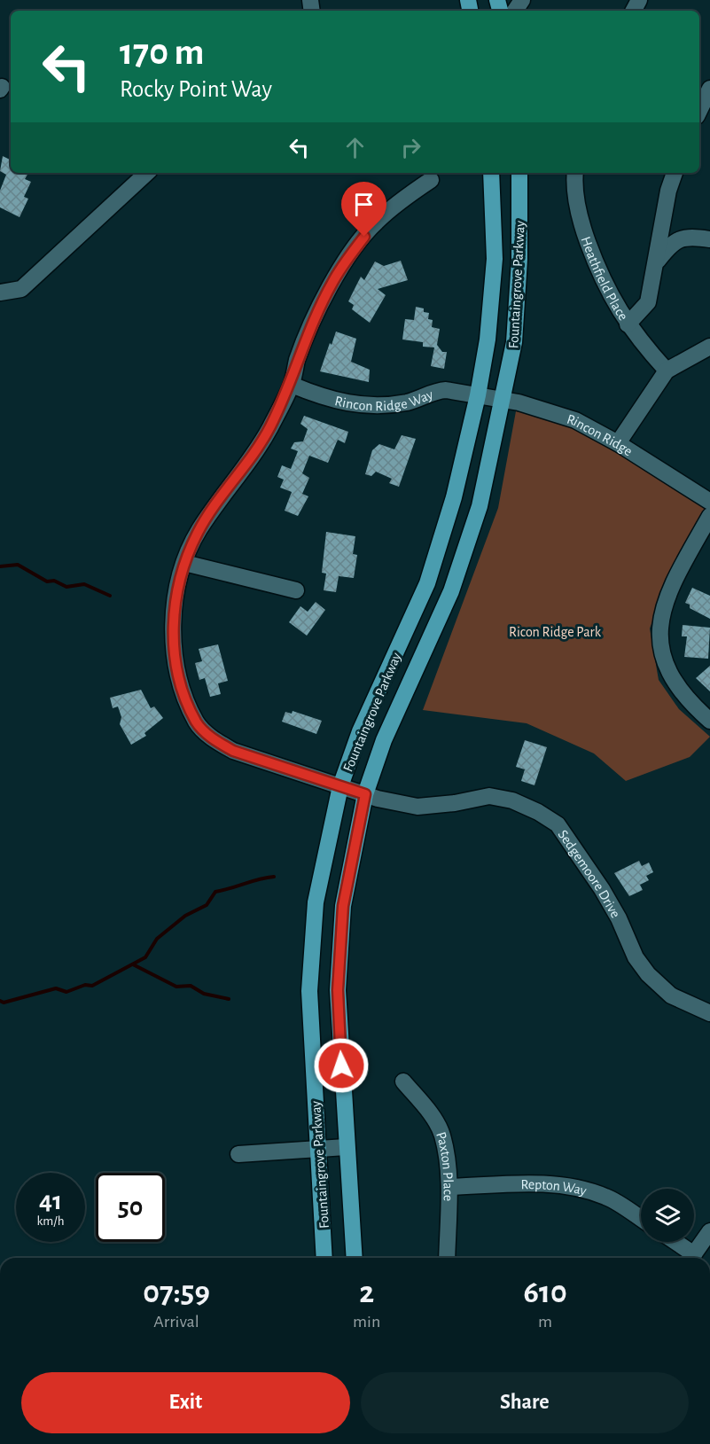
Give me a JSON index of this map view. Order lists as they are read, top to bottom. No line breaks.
{"streets":{"main road":["Fountaingrove Parkway"],"street":["Heathfield Place","Rincon Ridge Way","Rincon Ridge","Sedgemoore Drive","Paxton Place","Repton Way"]},"crossings":[["Fountaingrove Parkway","Rincon Ridge Way"],["Fountaingrove Parkway","Rincon Ridge"],["Fountaingrove Parkway","Sedgemoore Drive"],["Rincon Ridge Way","Rincon Ridge"],["Rincon Ridge Way","Sedgemoore Drive"],["Paxton Place","Repton Way"]],"parks":["Ricon Ridge Park"],"page":{"turn":["170 m","Rocky Point Way"],"speed":"41 km/h","limit":"50","eta":["07:59","Arrival","2","min","610","m"],"buttons":["Exit","Share"]}}
